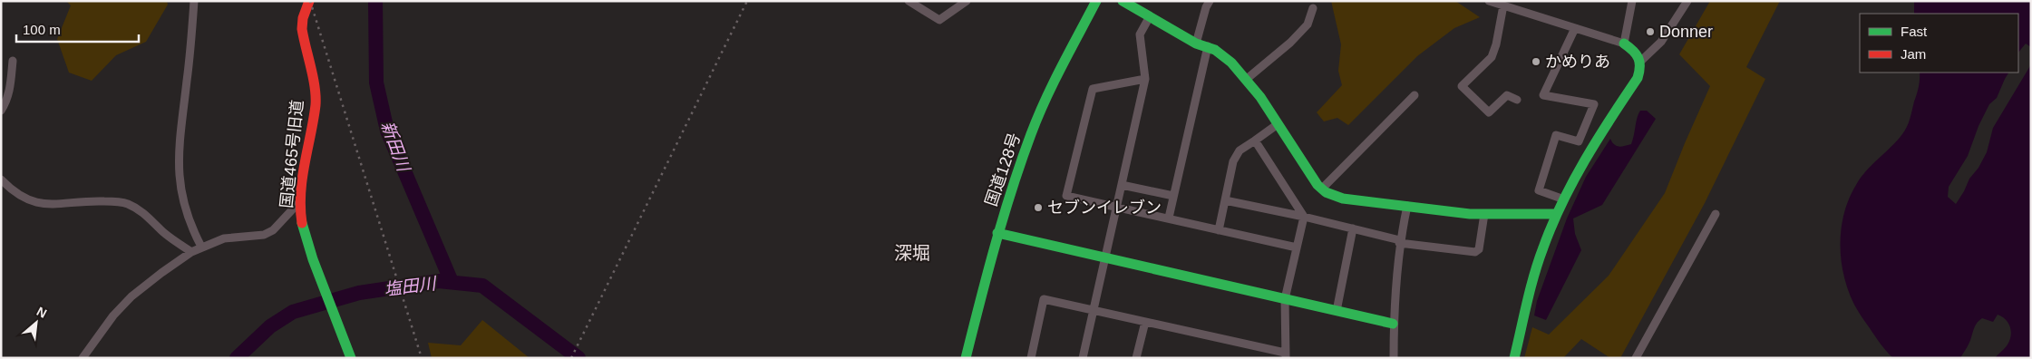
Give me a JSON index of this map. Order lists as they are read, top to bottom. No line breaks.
{"streets":{"main road":["国道465号旧道","国道128号"]},"districts":["深堀"],"water":["新田川","塩田川"],"places":["Donner","かめりあ","セブンイレブン"],"legend":["Fast","Jam"],"scale_bar":"100 m","north":"top right"}
